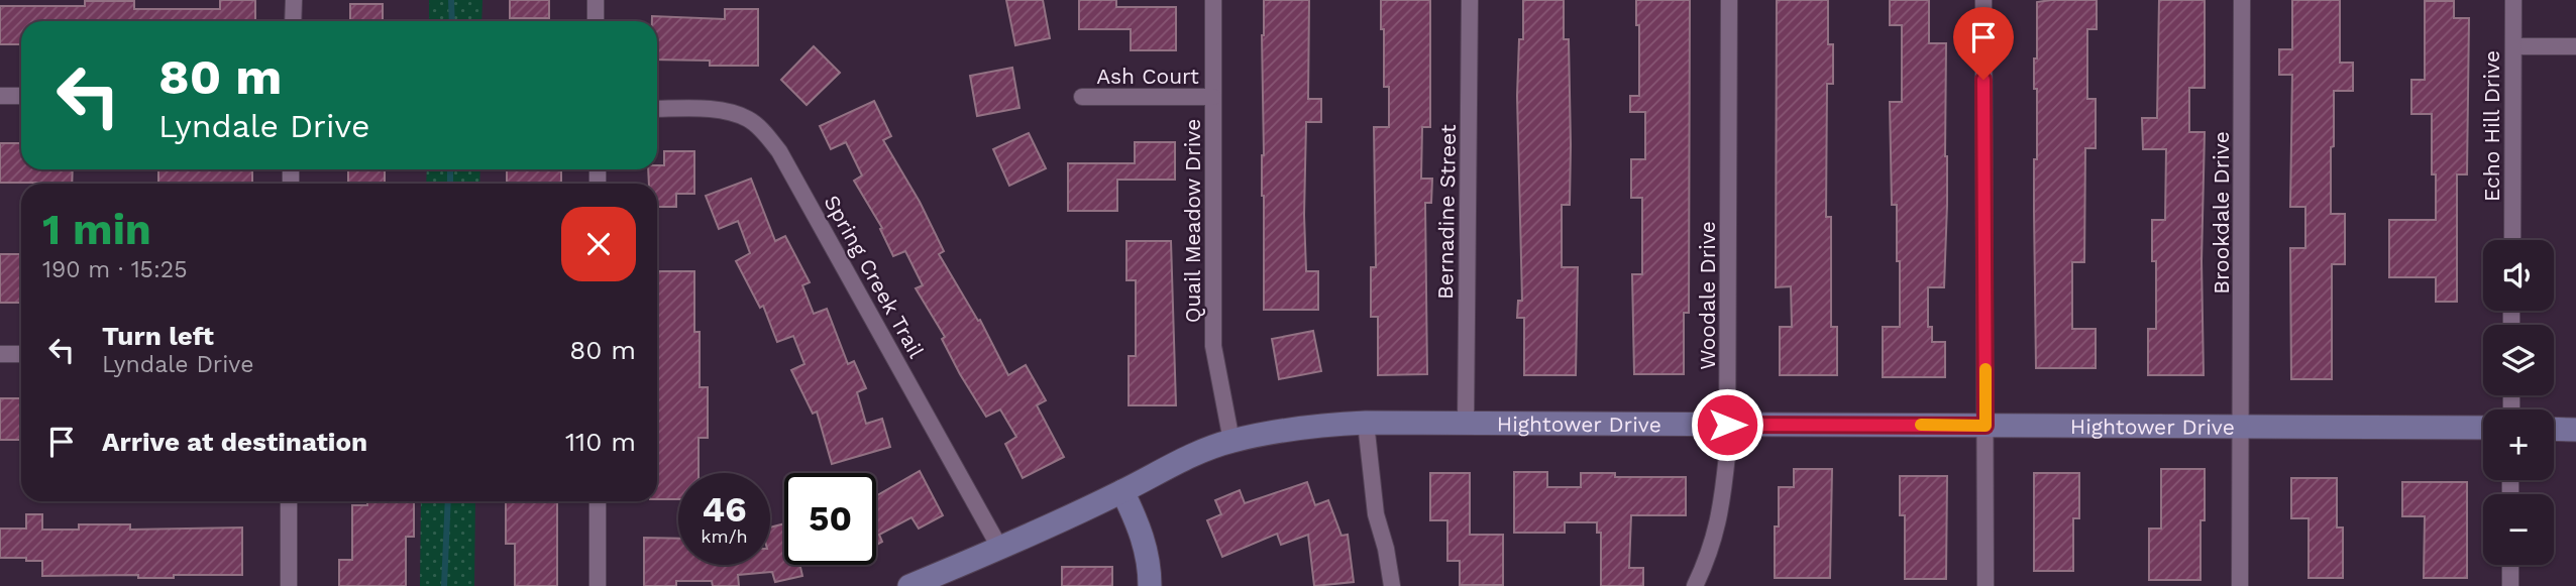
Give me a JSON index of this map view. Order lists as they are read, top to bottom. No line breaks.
{"streets":{"main road":["Hightower Drive"],"street":["Ash Court","Echo Hill Drive","Bernadine Street","Brookdale Drive","Quail Meadow Drive","Spring Creek Trail","Woodale Drive"]},"crossings":[["Ash Court","Quail Meadow Drive"],["Bernadine Street","Hightower Drive"],["Brookdale Drive","Hightower Drive"],["Quail Meadow Drive","Hightower Drive"],["Spring Creek Trail","Hightower Drive"],["Woodale Drive","Hightower Drive"]],"page":{"turn":["80 m","Lyndale Drive"],"heading":["1 min","190 m · 15:25"],"map_buttons":["+","−"],"list":[{"name":"Turn left","note":"Lyndale Drive","value":"80 m"},{"name":"Arrive at destination","value":"110 m"}],"speed":"46 km/h","limit":"50"}}
